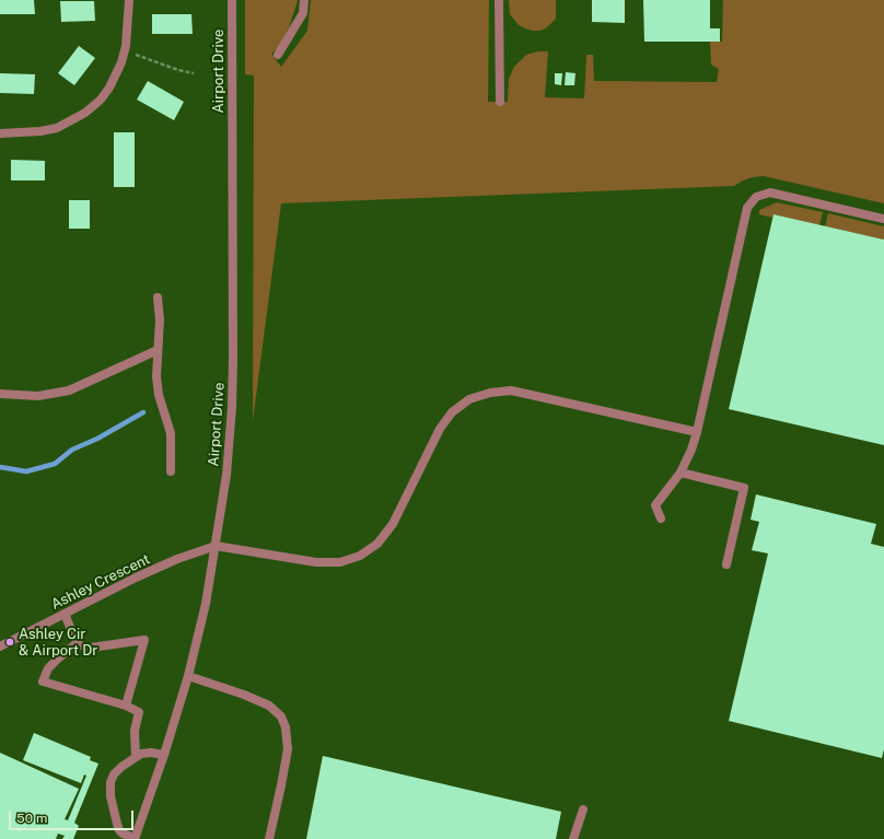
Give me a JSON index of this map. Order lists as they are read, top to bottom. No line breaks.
{"streets":{"street":["Airport Drive","Ashley Crescent"]},"crossings":[["Airport Drive","Ashley Crescent"]],"places":["Ashley Cir & Airport Dr"],"scale_bar":"50 m"}
